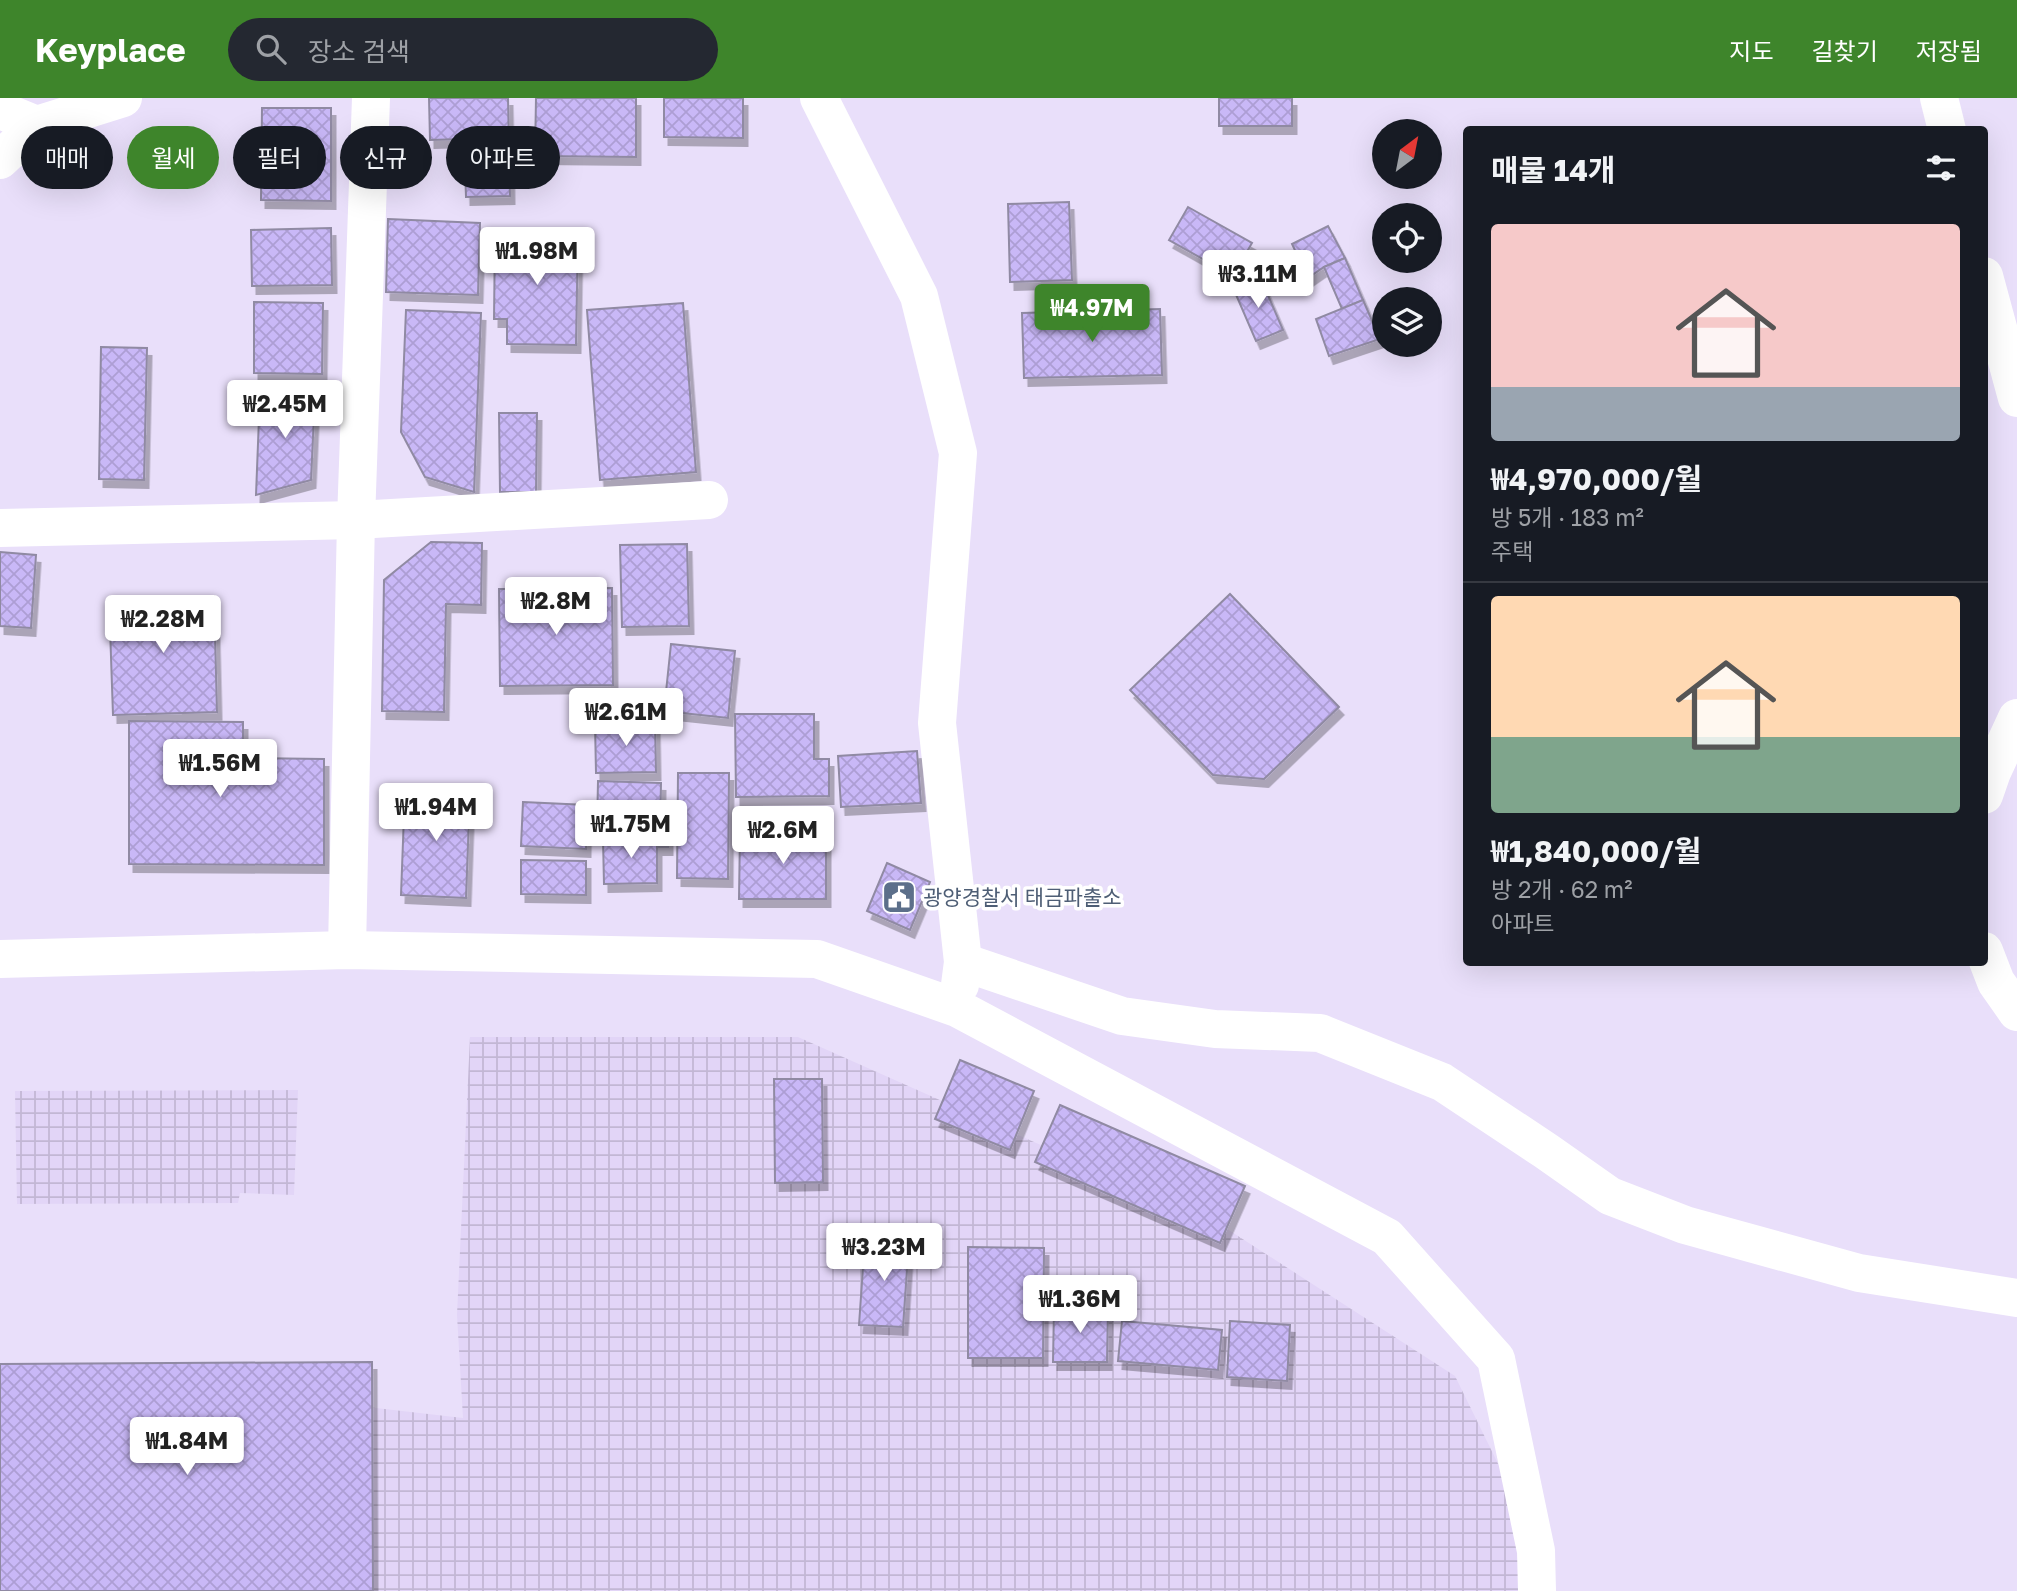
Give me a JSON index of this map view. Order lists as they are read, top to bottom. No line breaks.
{"places":{"public building":["광양경찰서 태금파출소"]},"north":"top right","page":{"header":"Keyplace","search":"장소 검색","nav":["지도","길찾기","저장됨"],"chip":["매매","월세","필터","신규","아파트"],"heading":"매물 14개","list":[{"name":"₩4,970,000/월","note":"방 5개 · 183 m² · 주택"},{"name":"₩1,840,000/월","note":"방 2개 · 62 m² · 아파트"}],"price":["₩1.98M","₩3.11M","₩4.97M","₩2.45M","₩2.8M","₩2.28M","₩2.61M","₩1.56M","₩1.94M","₩1.75M","₩2.6M","₩3.23M","₩1.36M","₩1.84M"]}}
